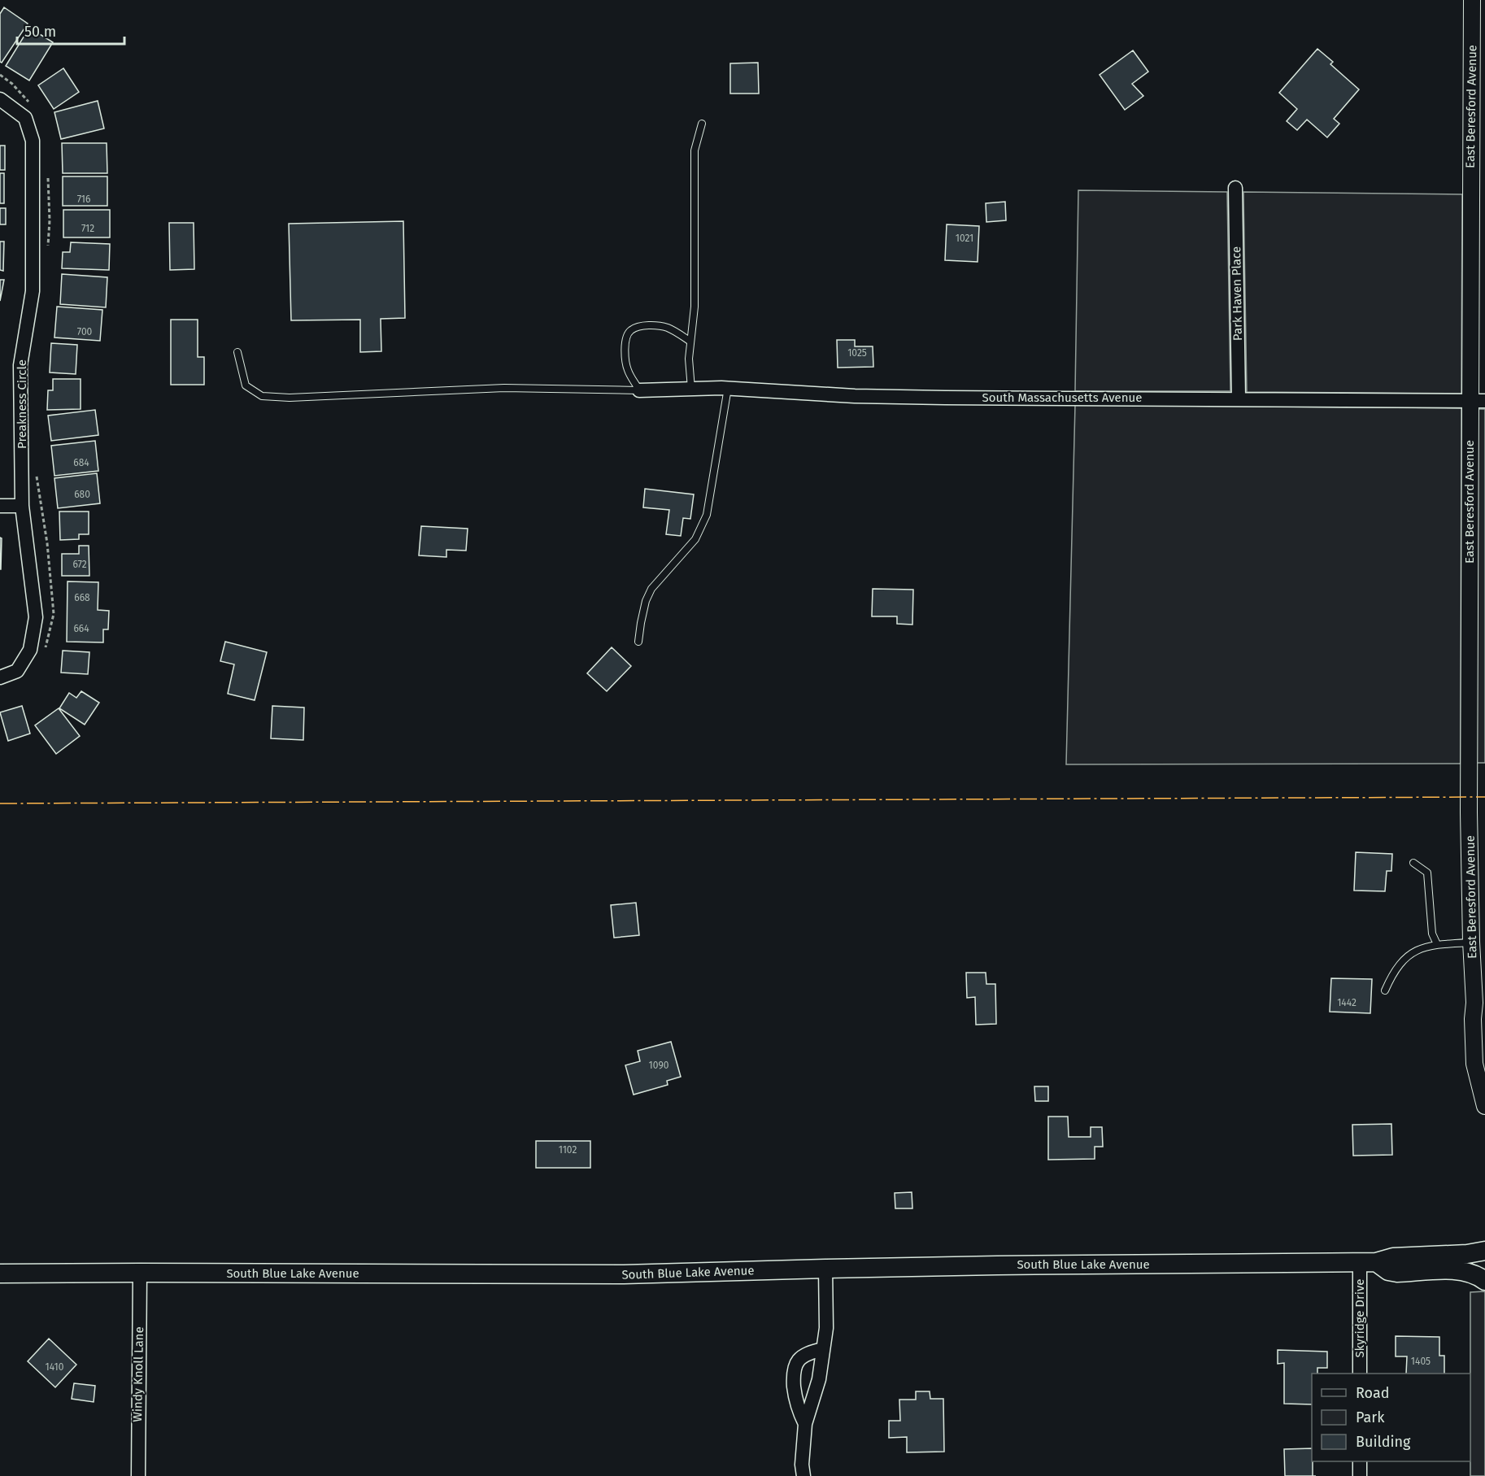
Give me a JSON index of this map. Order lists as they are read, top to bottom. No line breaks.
{"streets":{"main road":["South Blue Lake Avenue"],"street":["East Beresford Avenue","Park Haven Place","South Massachusetts Avenue","Preakness Circle","Skyridge Drive","Windy Knoll Lane"]},"crossings":[["East Beresford Avenue","South Massachusetts Avenue"],["Park Haven Place","South Massachusetts Avenue"],["South Blue Lake Avenue","Skyridge Drive"],["South Blue Lake Avenue","Windy Knoll Lane"]],"house_numbers":["716","712","1021","700","1025","684","680","672","668","664","1442","1090","1102","1405","1410"],"legend":["Road","Park","Building"],"scale_bar":"50 m"}
